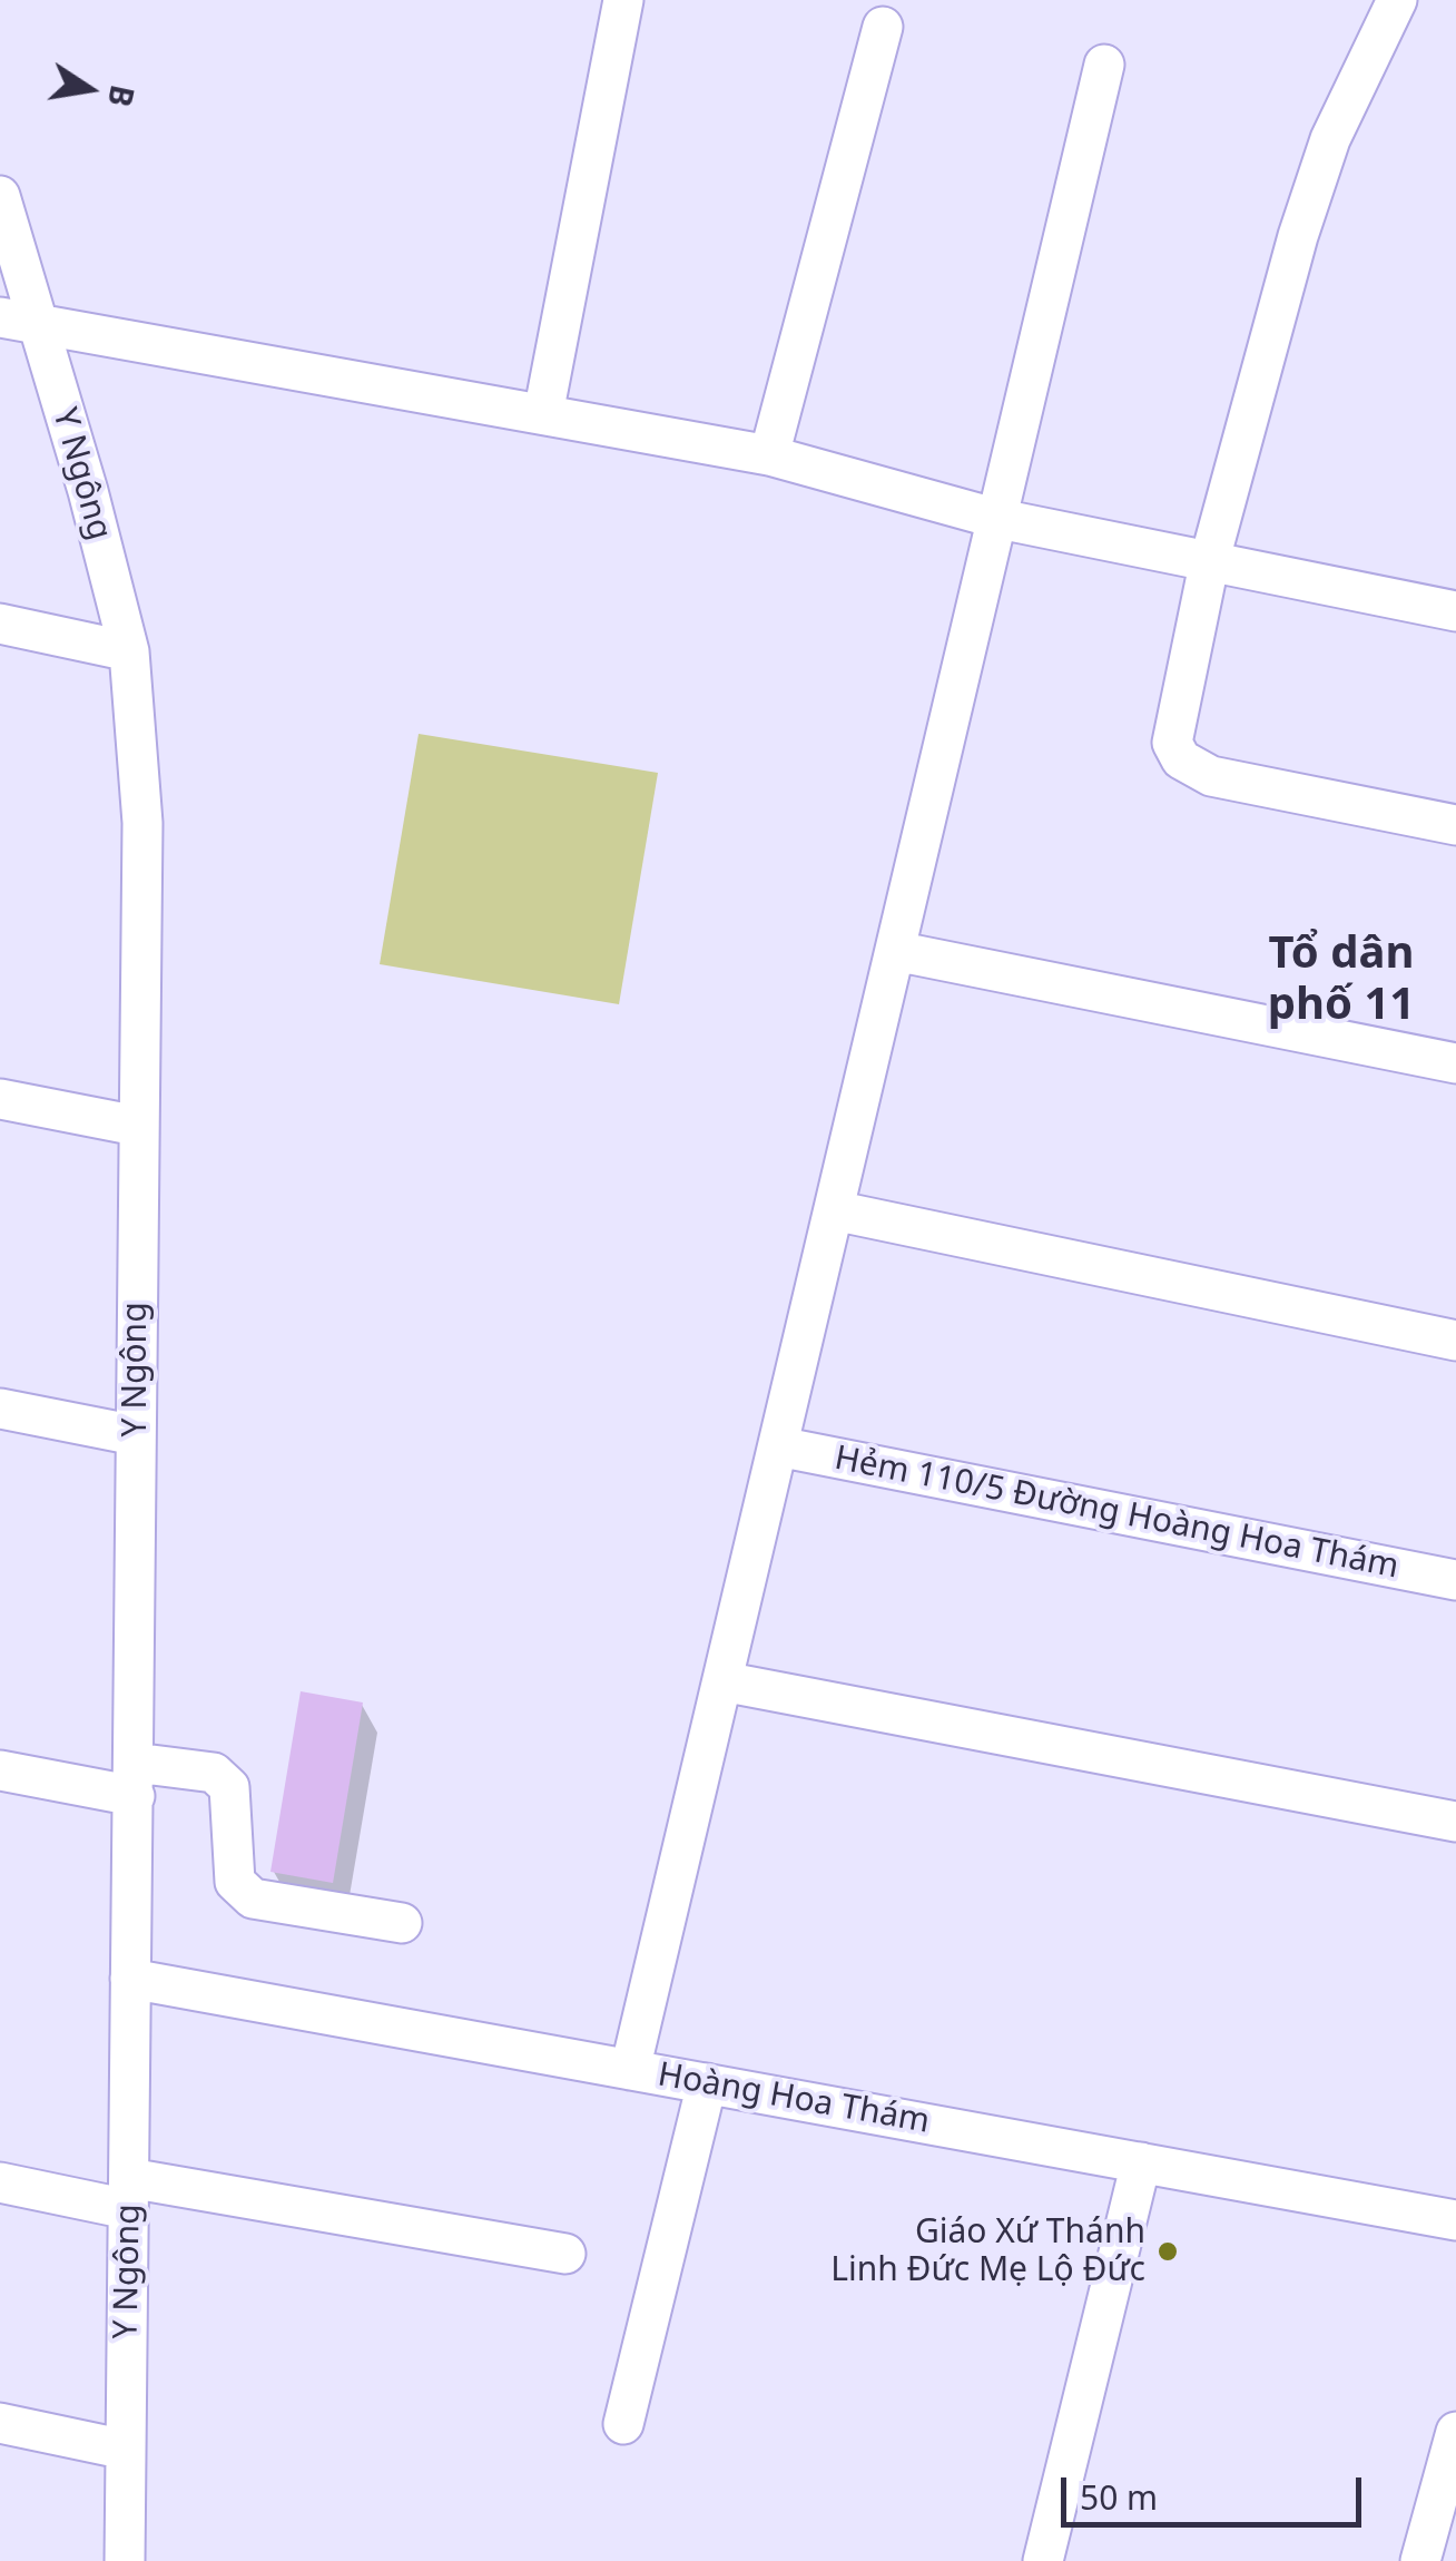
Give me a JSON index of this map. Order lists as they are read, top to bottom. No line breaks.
{"streets":{"street":["Y Ngông","Hẻm 110/5 Đường Hoàng Hoa Thám","Hoàng Hoa Thám"]},"crossings":[["Y Ngông","Hoàng Hoa Thám"]],"districts":["Tổ dân phố 11"],"places":["Giáo Xứ Thánh Linh Đức Mẹ Lộ Đức"],"scale_bar":"50 m","north":"right"}
